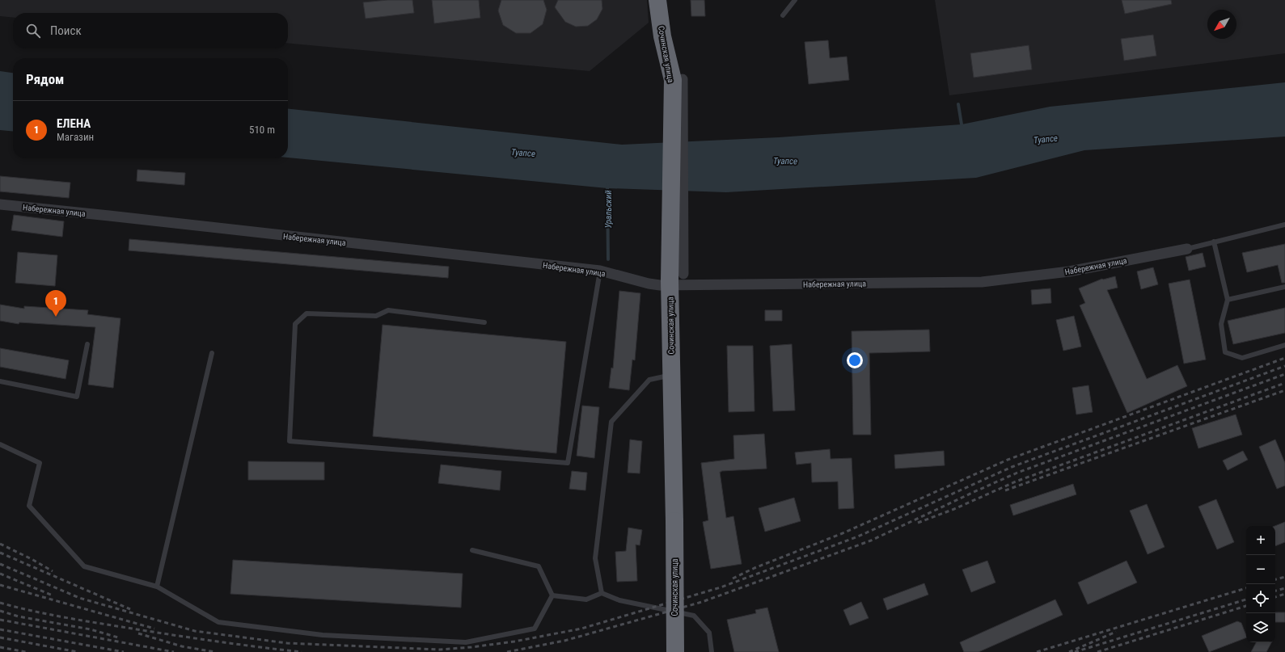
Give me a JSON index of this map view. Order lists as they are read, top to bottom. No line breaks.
{"streets":{"highway":["Сочинская улица"],"street":["Набережная улица"]},"crossings":[["Сочинская улица","Набережная улица"]],"water":["Туапсе","Уральский"],"north":"bottom left","page":{"search":"Поиск","heading":"Рядом","list":[{"mark":"1","name":"ЕЛЕНА","note":"Магазин","value":"510 m"}],"pins":"1","map_buttons":["+","−"]}}
